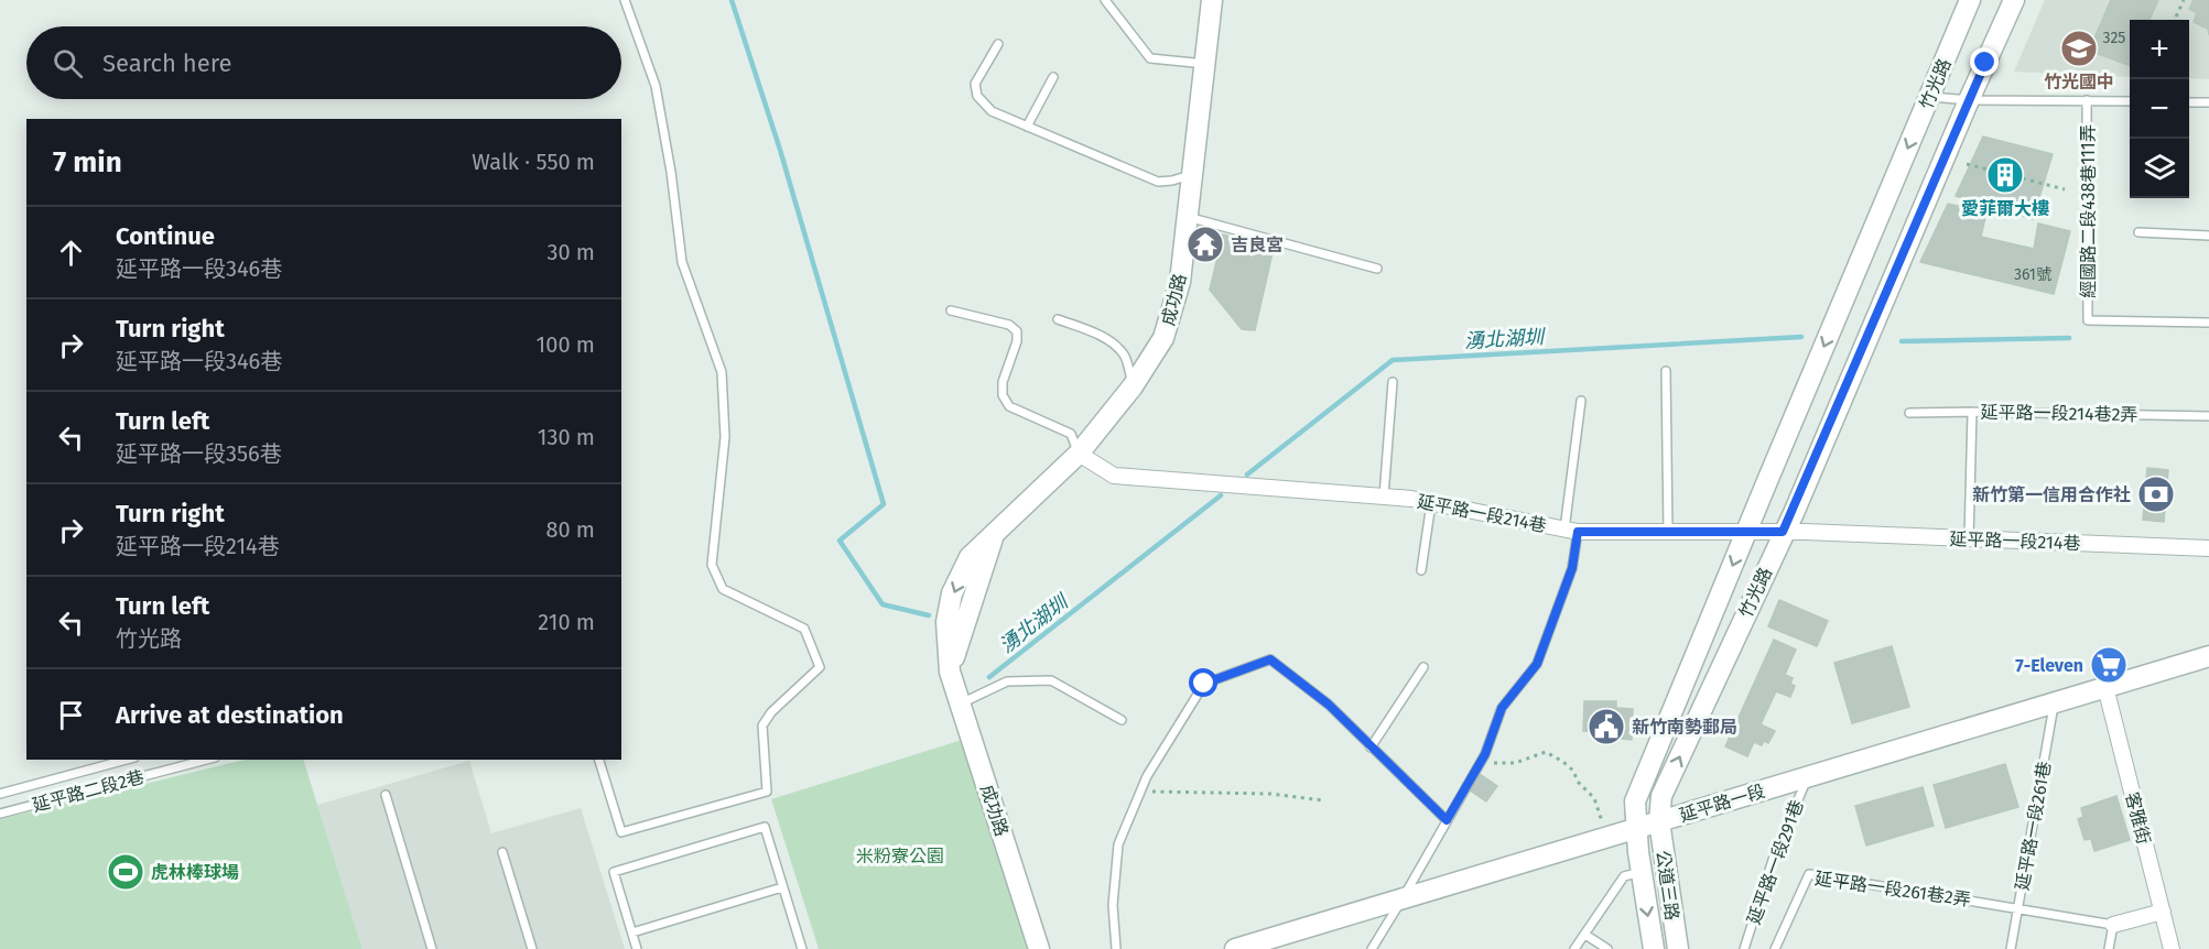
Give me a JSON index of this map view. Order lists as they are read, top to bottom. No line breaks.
{"streets":{"street":["竹光路","成功路","延平路一段214巷","延平路一段","客雅街","公道三路"],"lane":["經國路二段438巷111弄","延平路一段214巷2弄","延平路二段2巷","延平路一段261巷","延平路一段291巷","延平路一段261巷2弄"]},"crossings":[["竹光路","延平路一段214巷"],["竹光路","延平路一段"],["竹光路","公道三路"],["成功路","延平路一段214巷"],["延平路一段","客雅街"],["延平路一段","延平路一段261巷"],["延平路一段","延平路一段291巷"],["延平路一段","公道三路"],["延平路一段261巷","延平路一段261巷2弄"]],"water":["湧北湖圳"],"parks":["米粉寮公園"],"places":{"school or university":["竹光國中"],"building":["愛菲爾大樓"],"temple":["吉良宮"],"bank":["新竹第一信用合作社"],"supermarket":["7-Eleven"],"public building":["新竹南勢郵局"],"sports":["虎林棒球場"]},"house_numbers":["325","361號"],"page":{"map_buttons":["+","−"],"search":"Search here","heading":["7 min","Walk · 550 m"],"list":[["Continue","延平路一段346巷","30 m"],["Turn right","延平路一段346巷","100 m"],["Turn left","延平路一段356巷","130 m"],["Turn right","延平路一段214巷","80 m"],["Turn left","竹光路","210 m"],"Arrive at destination"]}}
